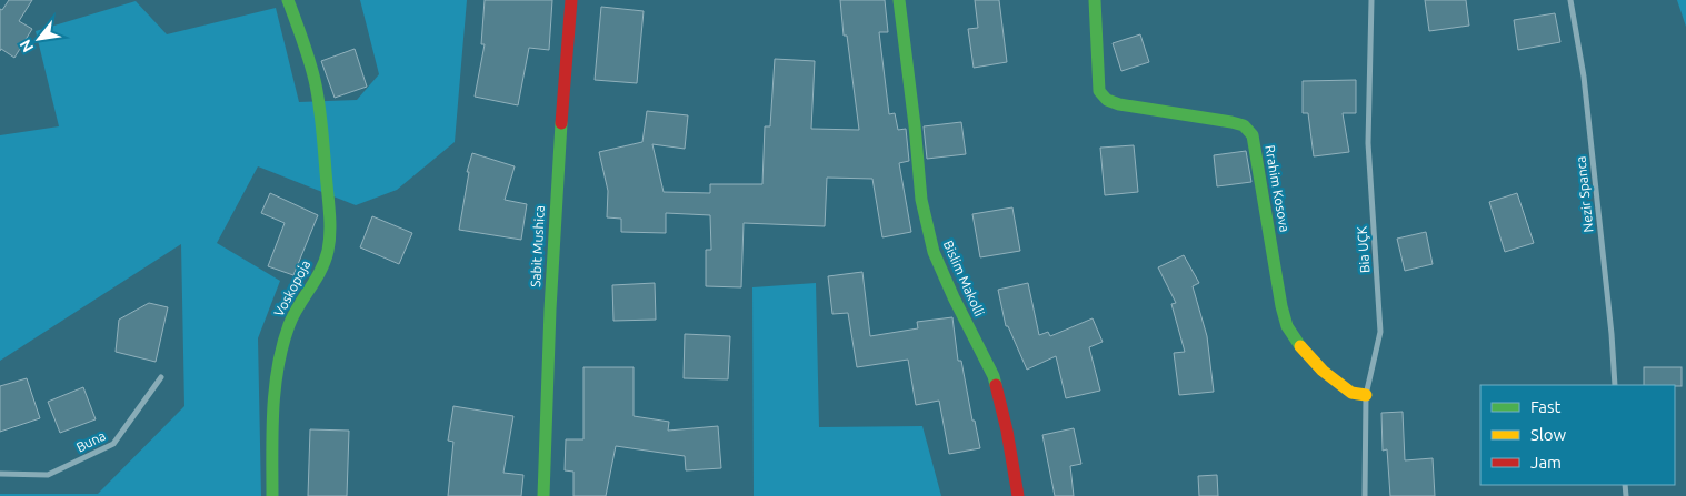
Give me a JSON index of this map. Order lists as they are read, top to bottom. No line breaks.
{"streets":{"street":["Rrahim Kosova","Nezir Spanca","Sabit Mushica","Bia UÇK","Bislim Makolli","Voskopoja","Buna"]},"crossings":[["Rrahim Kosova","Bia UÇK"]],"legend":["Fast","Slow","Jam"],"north":"bottom left"}
